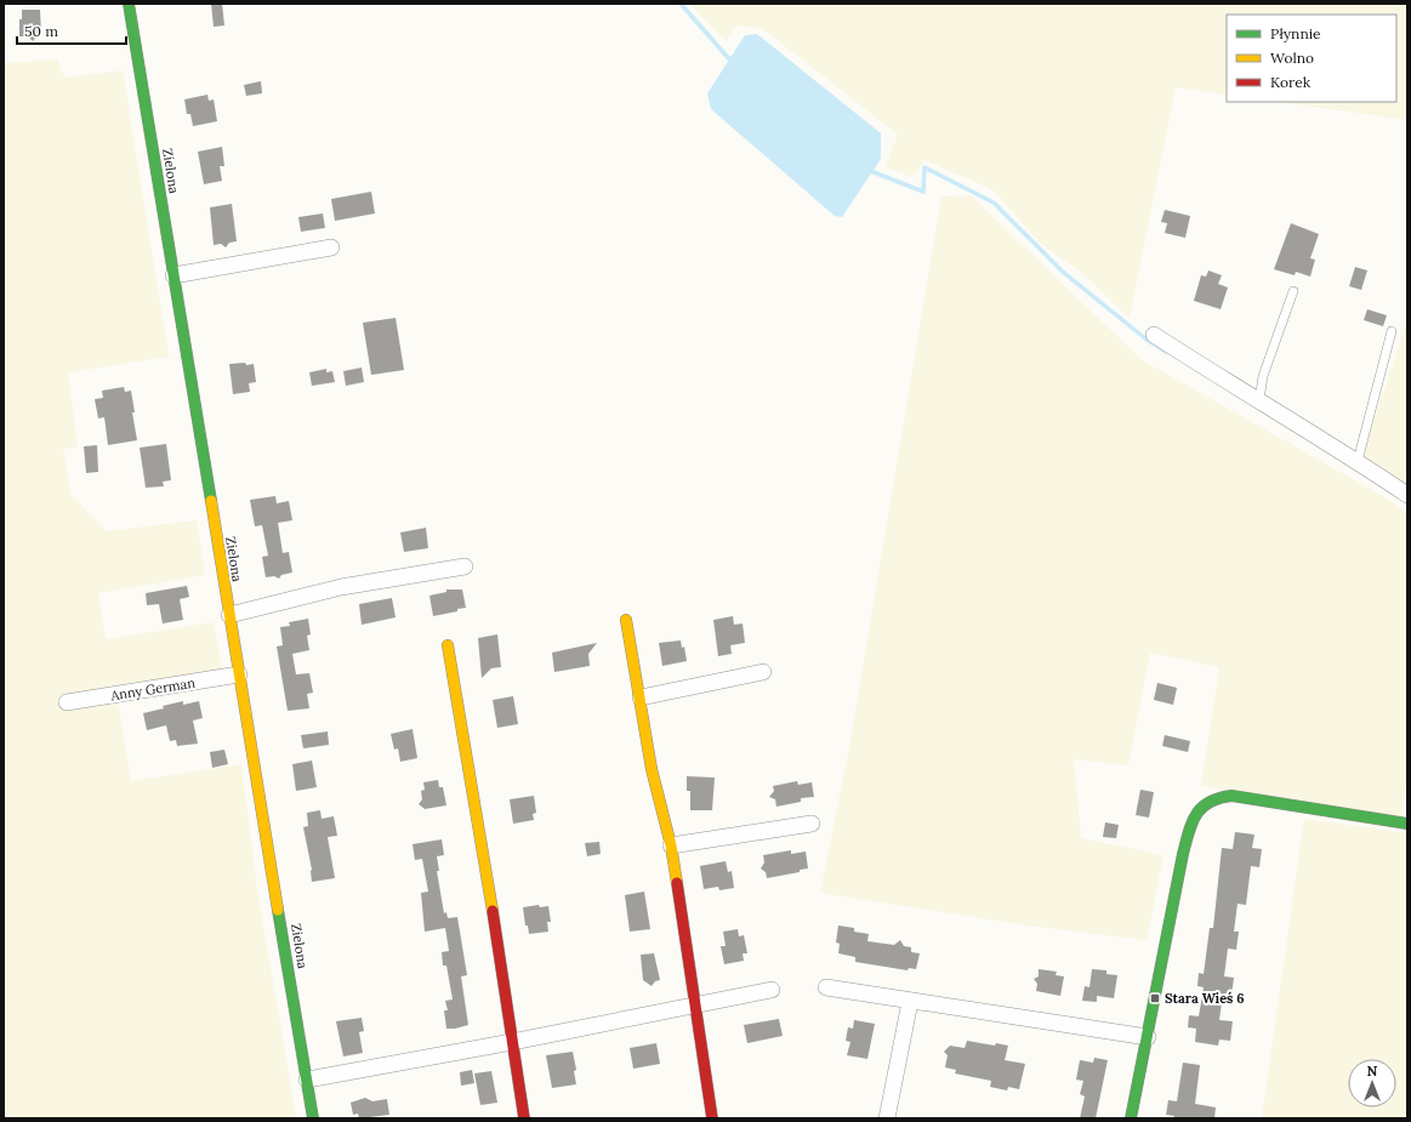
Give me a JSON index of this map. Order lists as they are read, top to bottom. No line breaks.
{"streets":{"street":["Zielona","Anny German"]},"crossings":[["Zielona","Anny German"]],"places":{"transit":["Stara Wieś 6"]},"legend":["Płynnie","Wolno","Korek"],"scale_bar":"50 m","north":"top"}
